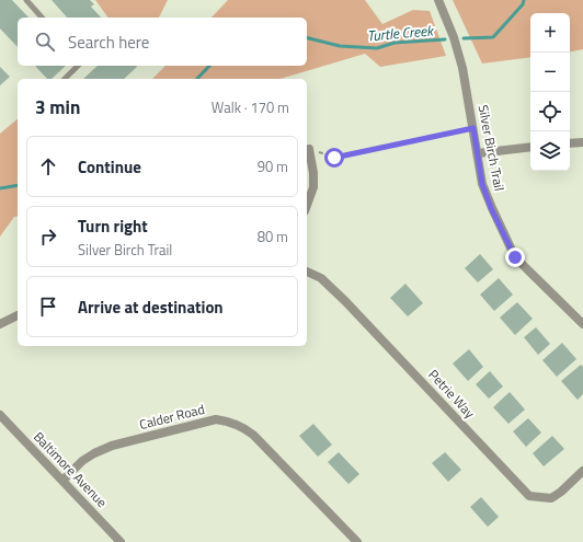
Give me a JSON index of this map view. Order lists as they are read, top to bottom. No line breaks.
{"streets":{"street":["Silver Birch Trail","Petrie Way","Calder Road","Baltimore Avenue"]},"crossings":[["Calder Road","Baltimore Avenue"]],"water":["Turtle Creek"],"page":{"map_buttons":["+","−"],"search":"Search here","heading":["3 min","Walk · 170 m"],"list":[["Continue","90 m"],["Turn right","Silver Birch Trail","80 m"],"Arrive at destination"]}}
